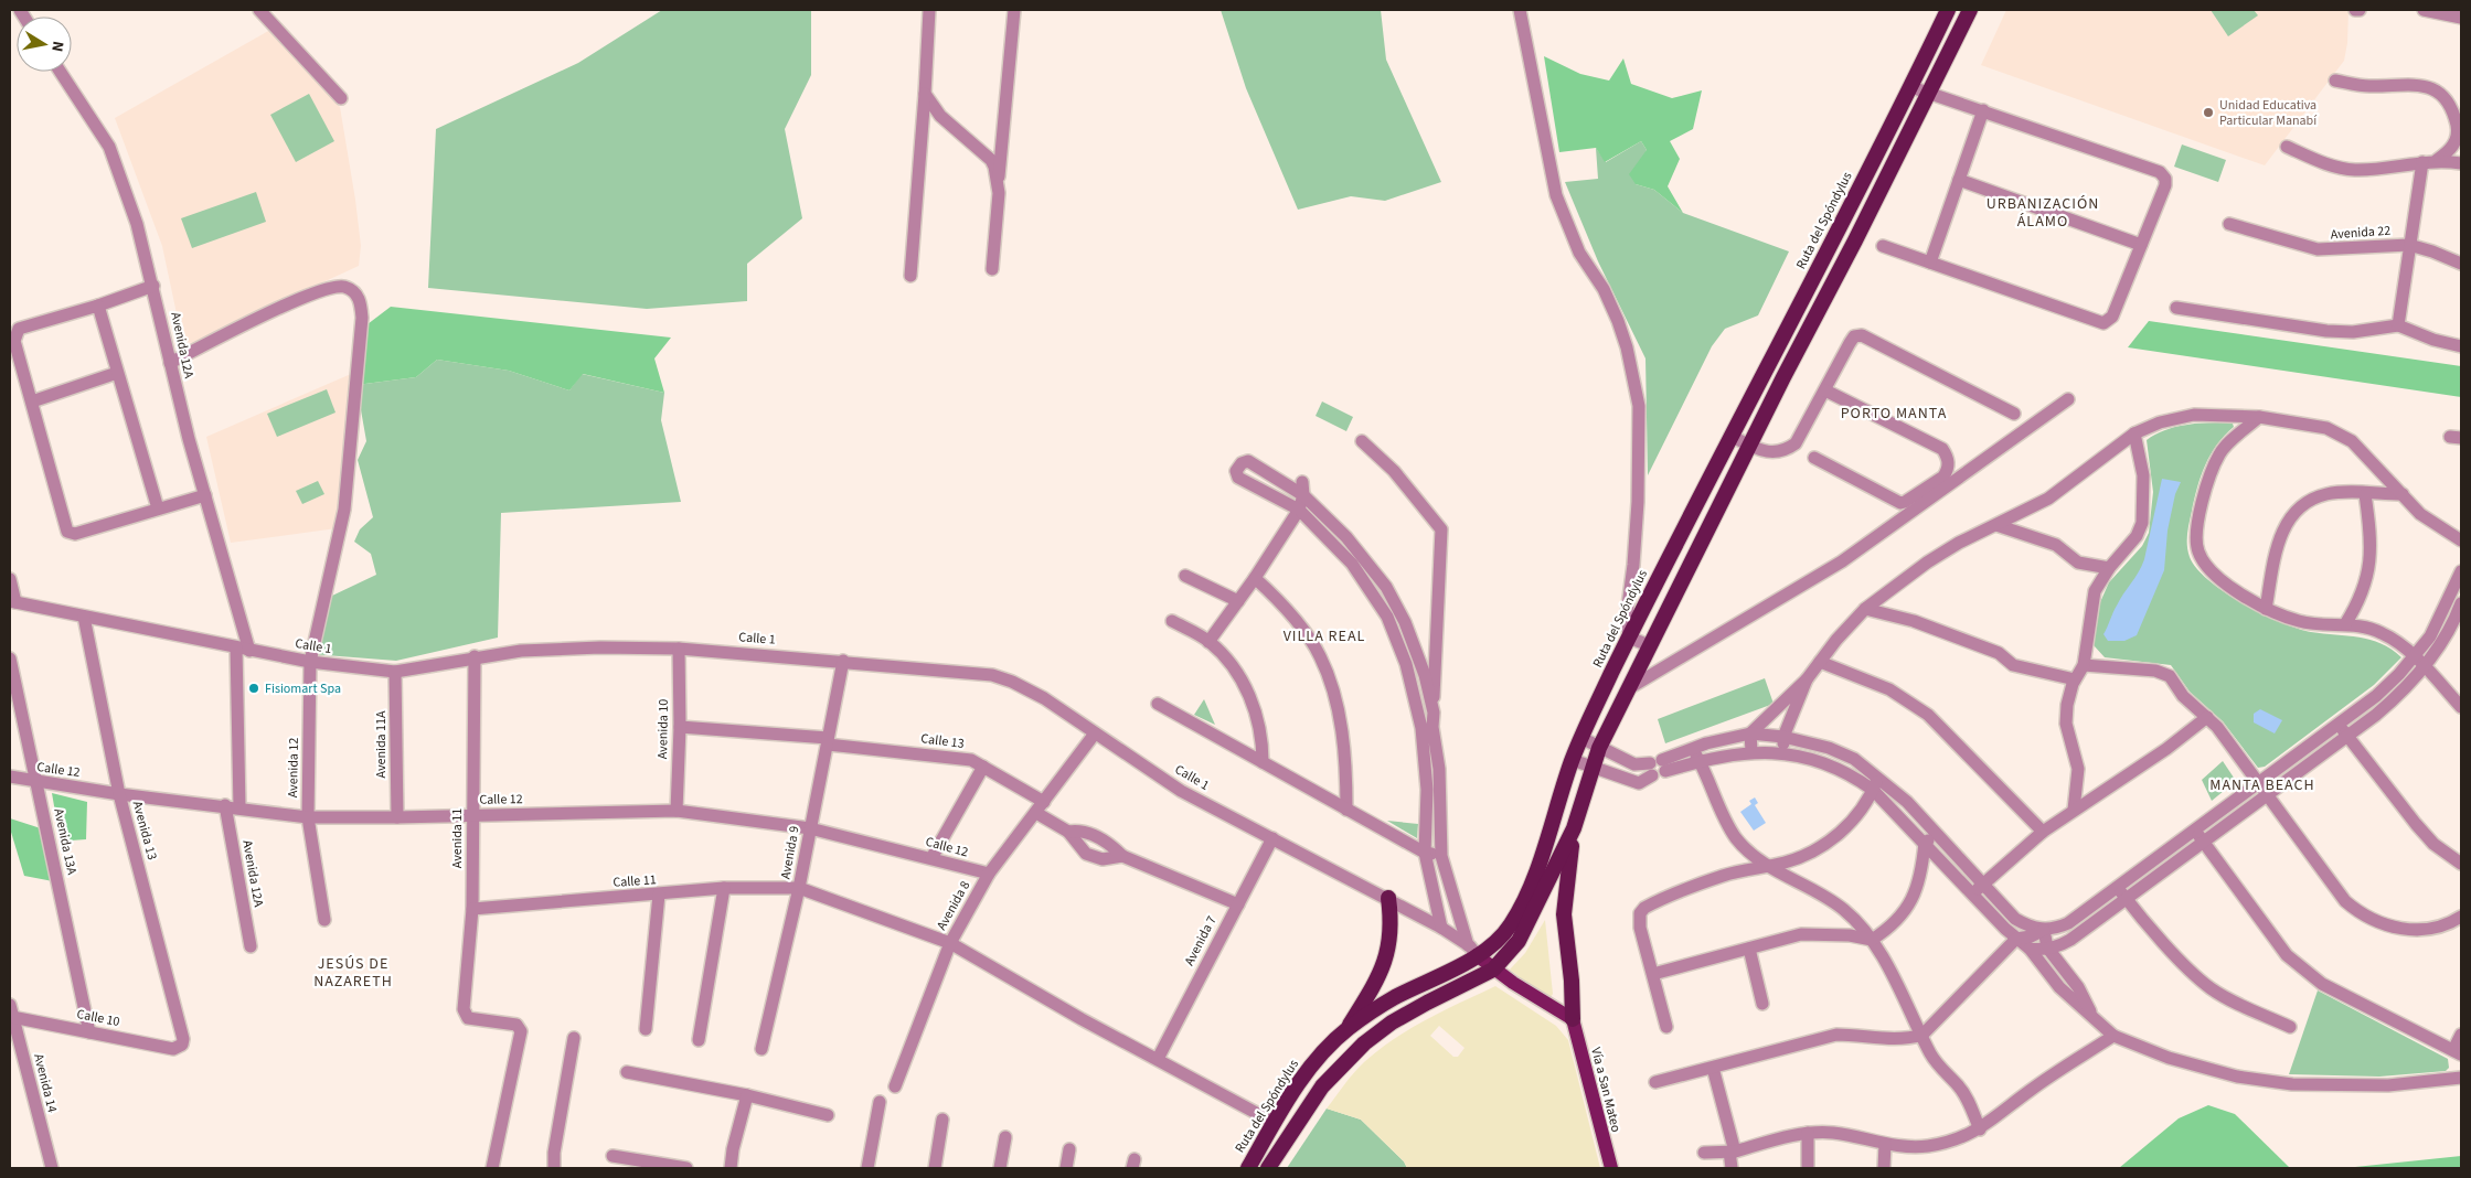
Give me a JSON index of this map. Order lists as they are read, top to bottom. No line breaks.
{"streets":{"highway":["Ruta del Spóndylus"],"main road":["Vía a San Mateo"],"street":["Avenida 22","Avenida 12A","Calle 1","Avenida 10","Calle 13","Avenida 11A","Avenida 12","Calle 12","Avenida 13","Avenida 11","Avenida 13A","Avenida 9","Calle 11","Avenida 8","Avenida 7","Calle 10","Avenida 14"]},"crossings":[["Ruta del Spóndylus","Calle 1"],["Avenida 12A","Calle 1"],["Avenida 12A","Avenida 12"],["Avenida 12A","Calle 12"],["Calle 1","Avenida 10"],["Calle 1","Avenida 11A"],["Calle 1","Avenida 12"],["Calle 1","Avenida 13"],["Calle 1","Avenida 11"],["Calle 1","Avenida 9"],["Calle 1","Avenida 8"],["Calle 1","Avenida 7"],["Avenida 10","Calle 13"],["Avenida 10","Calle 12"],["Calle 13","Avenida 9"],["Calle 13","Avenida 8"],["Avenida 11A","Calle 12"],["Avenida 12","Calle 12"],["Calle 12","Avenida 13"],["Calle 12","Avenida 11"],["Calle 12","Avenida 13A"],["Calle 12","Avenida 9"],["Calle 12","Avenida 8"],["Avenida 13","Calle 10"],["Avenida 11","Calle 11"],["Avenida 13A","Calle 10"],["Avenida 9","Calle 11"],["Calle 10","Avenida 14"]],"districts":["URBANIZACIÓN ÁLAMO","PORTO MANTA","VILLA REAL","MANTA BEACH","JESÚS DE NAZARETH"],"places":["Unidad Educativa Particular Manabí","Fisiomart Spa"],"north":"right"}
